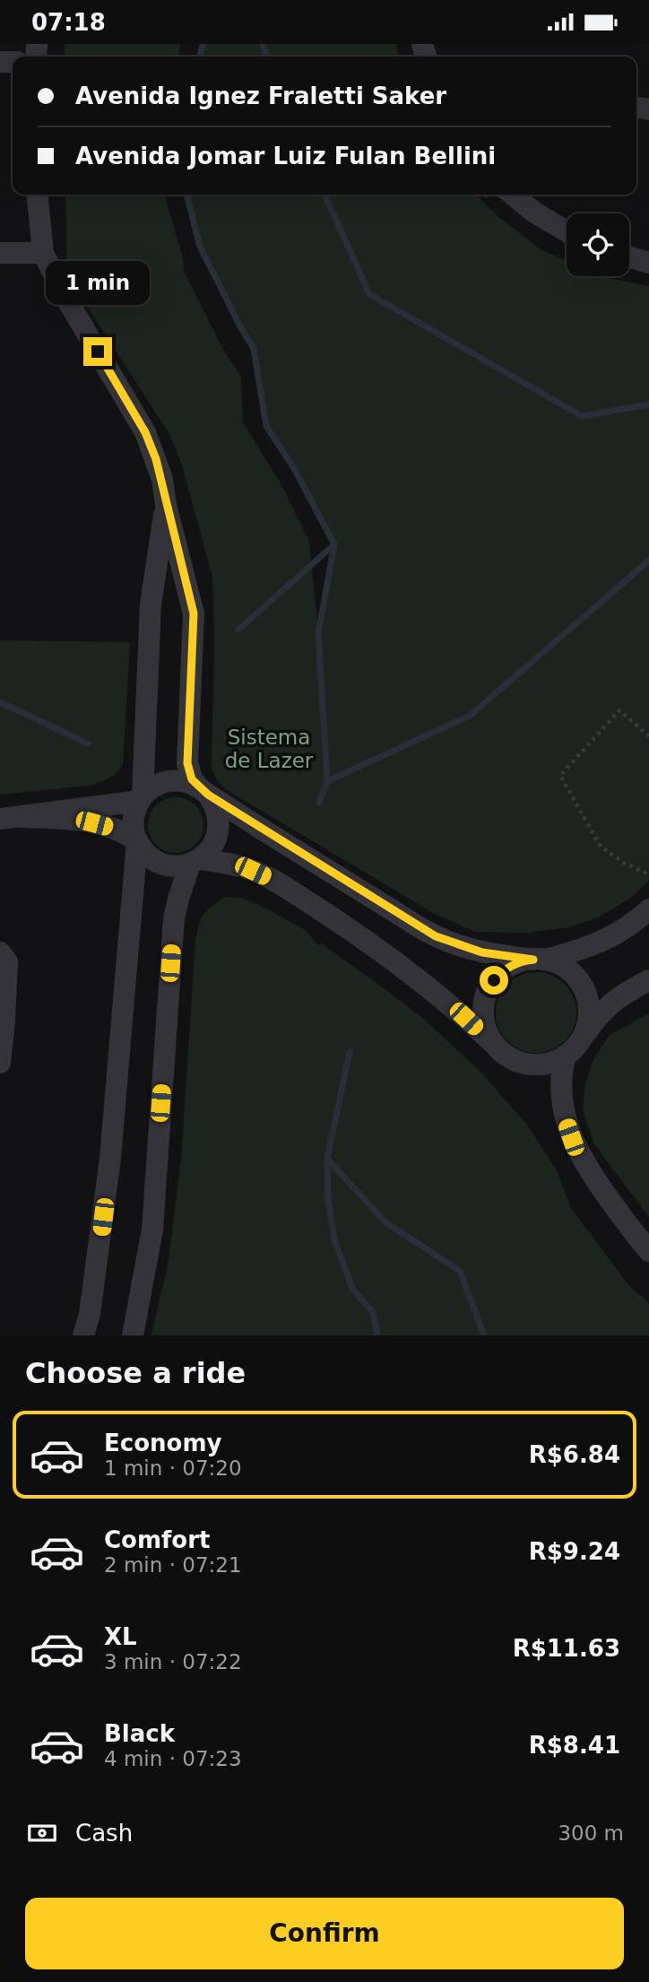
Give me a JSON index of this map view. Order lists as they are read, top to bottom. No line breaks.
{"parks":["Sistema de Lazer"],"page":{"status":"07:18","banner":["Avenida Ignez Fraletti Saker","Avenida Jomar Luiz Fulan Bellini"],"bubble":"1 min","heading":"Choose a ride","list":[{"name":"Economy","note":"1 min · 07:20","value":"R$6.84"},{"name":"Comfort","note":"2 min · 07:21","value":"R$9.24"},{"name":"XL","note":"3 min · 07:22","value":"R$11.63"},{"name":"Black","note":"4 min · 07:23","value":"R$8.41"}],"pay":["Cash","300 m"],"buttons":"Confirm"}}
